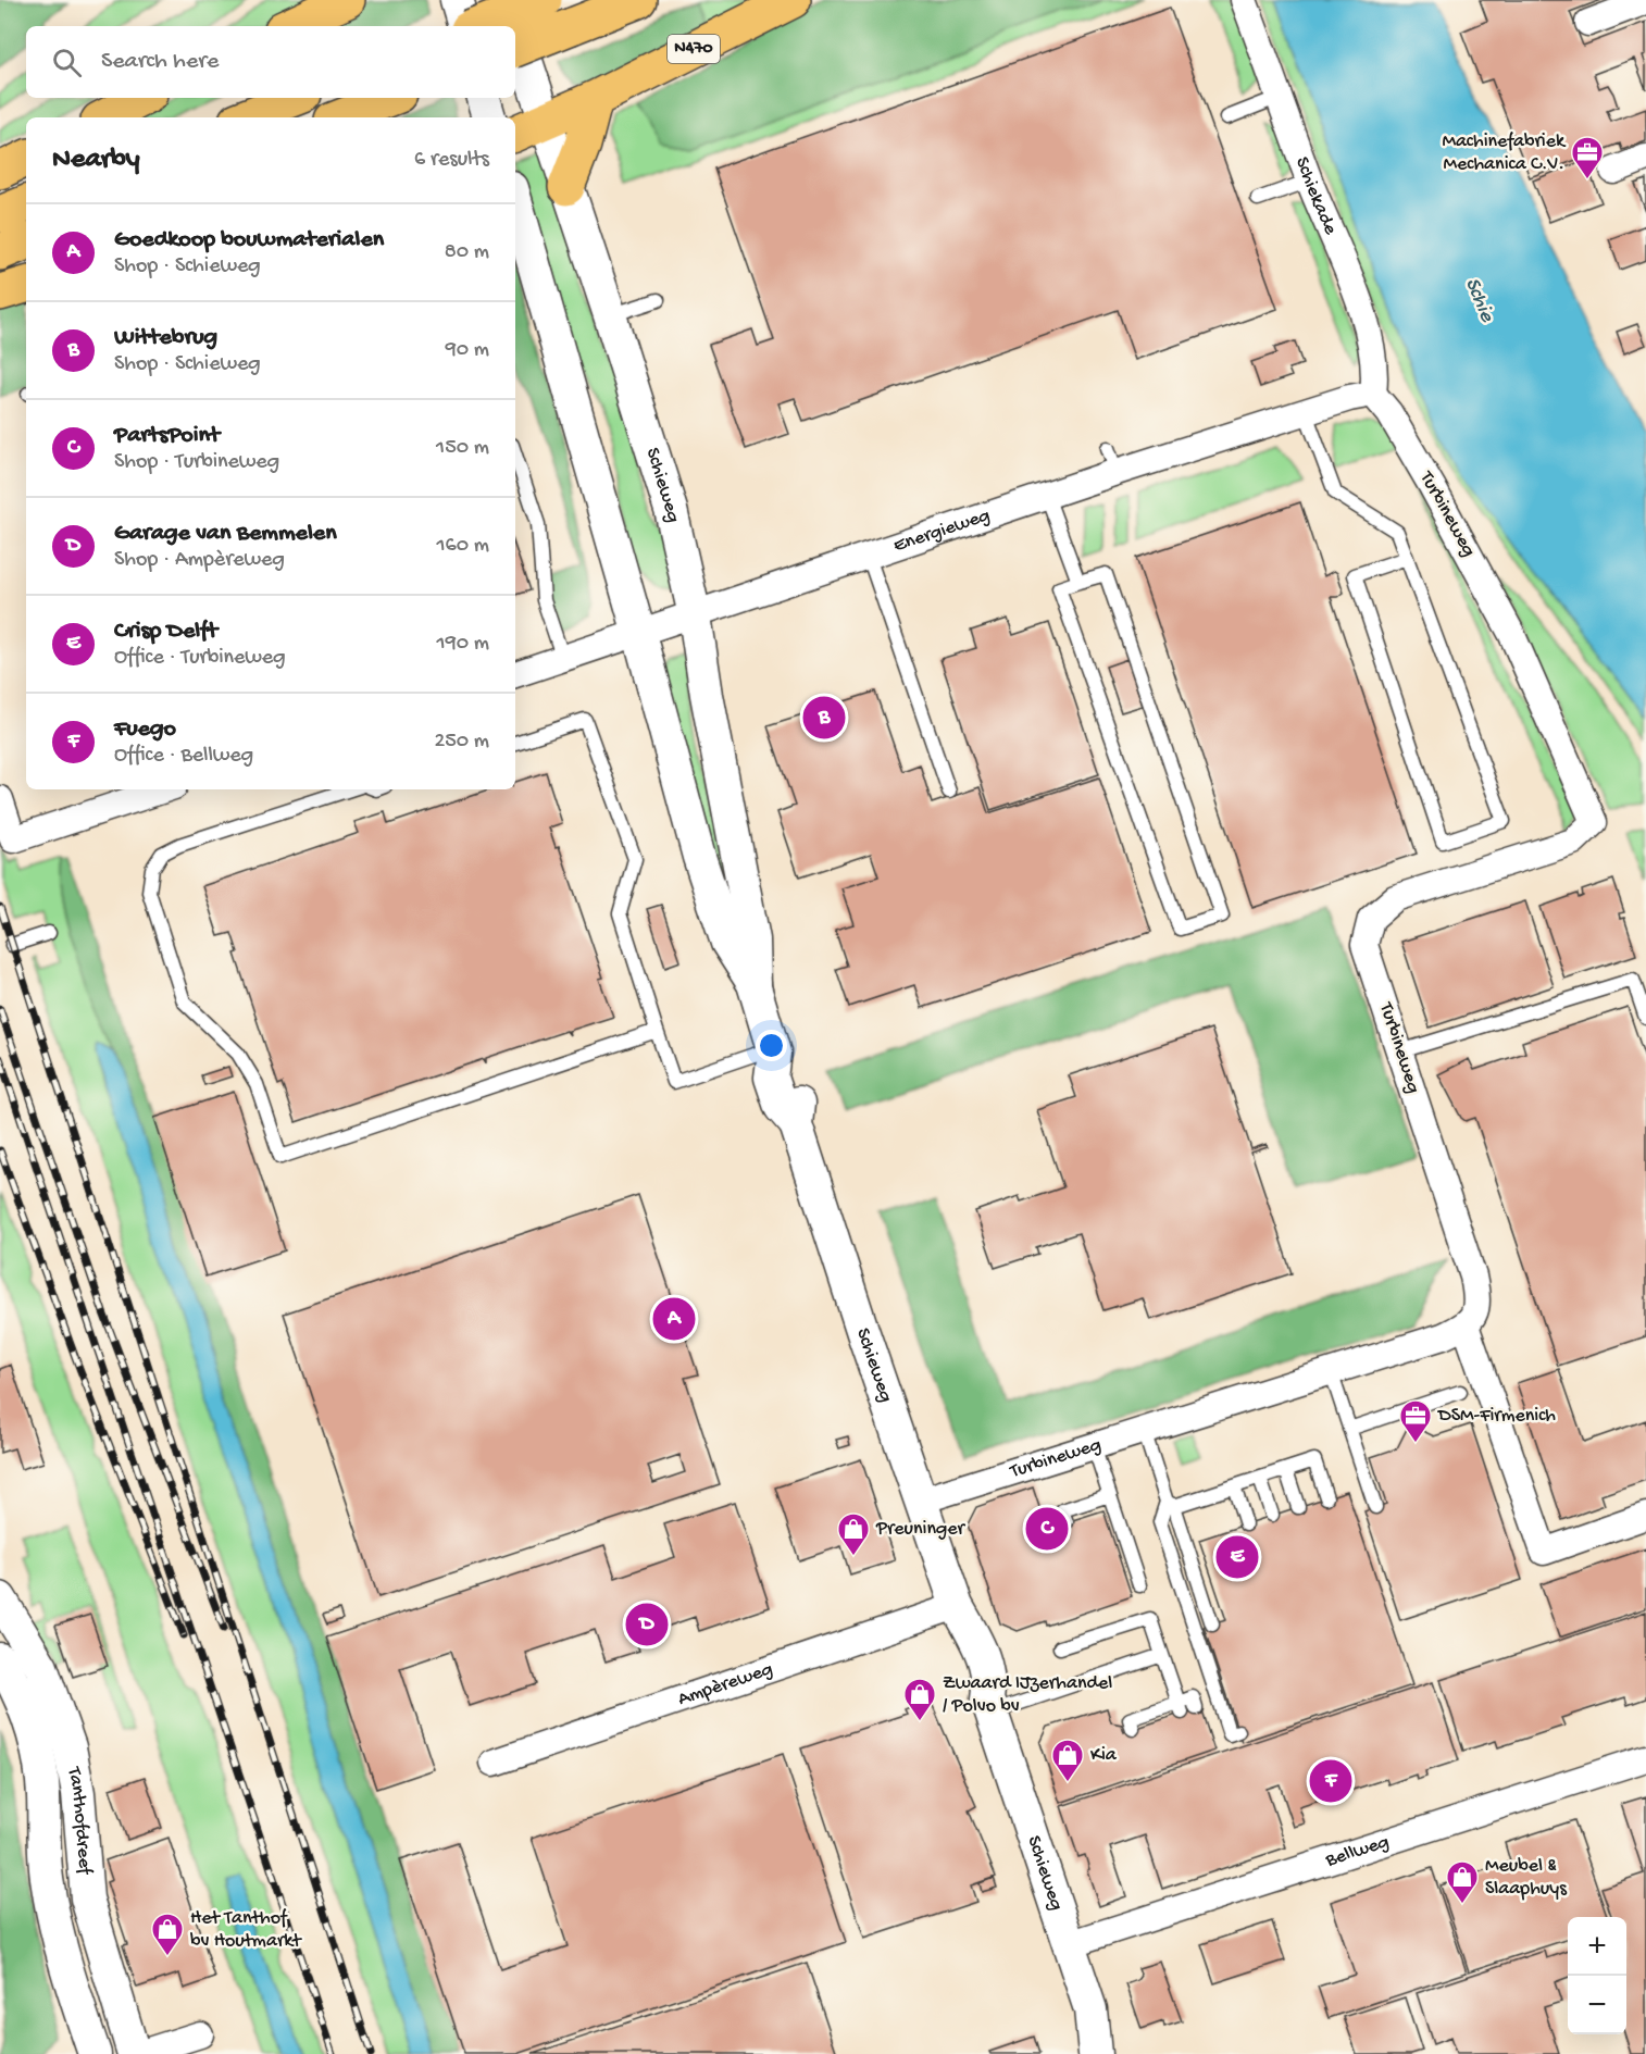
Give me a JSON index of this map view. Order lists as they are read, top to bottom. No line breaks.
{"streets":{"highway":["N470"],"street":["Schiekade","Schieweg","Turbineweg","Energieweg","Ampèreweg","Tanthofdreef","Bellweg"]},"crossings":[["N470","Schieweg"],["Schiekade","Turbineweg"],["Schiekade","Energieweg"],["Schieweg","Turbineweg"],["Schieweg","Energieweg"],["Schieweg","Ampèreweg"],["Schieweg","Bellweg"],["Turbineweg","Energieweg"]],"water":["Schie"],"places":{"office":["Machinefabriek Mechanica C.V.","DSM-Firmenich"],"shop":["Preuninger","Zwaard IJzerhandel / Polvo bv","Kia","Meubel & Slaaphuys","Het Tanthof bv Houtmarkt"]},"page":{"search":"Search here","heading":["Nearby","6 results"],"list":[{"mark":"A","name":"Goedkoop bouwmaterialen","note":"Shop · Schieweg","value":"80 m"},{"mark":"B","name":"Wittebrug","note":"Shop · Schieweg","value":"90 m"},{"mark":"C","name":"PartsPoint","note":"Shop · Turbineweg","value":"150 m"},{"mark":"D","name":"Garage van Bemmelen","note":"Shop · Ampèreweg","value":"160 m"},{"mark":"E","name":"Crisp Delft","note":"Office · Turbineweg","value":"190 m"},{"mark":"F","name":"Fuego","note":"Office · Bellweg","value":"250 m"}],"pins":["B","A","C","E","D","F"],"map_buttons":["+","−"]}}
